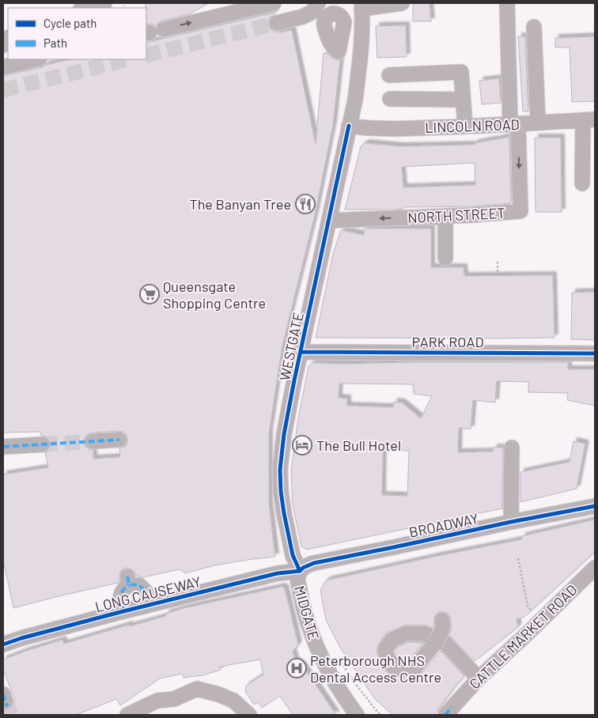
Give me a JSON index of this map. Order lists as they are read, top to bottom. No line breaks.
{"streets":{"street":["LINCOLN ROAD","NORTH STREET","PARK ROAD","WESTGATE","BROADWAY","LONG CAUSEWAY","MIDGATE","CATTLE MARKET ROAD"]},"crossings":[["LINCOLN ROAD","NORTH STREET"],["LINCOLN ROAD","WESTGATE"],["NORTH STREET","WESTGATE"],["PARK ROAD","WESTGATE"],["WESTGATE","BROADWAY"],["WESTGATE","LONG CAUSEWAY"],["WESTGATE","MIDGATE"],["BROADWAY","LONG CAUSEWAY"],["BROADWAY","MIDGATE"],["LONG CAUSEWAY","MIDGATE"]],"places":{"restaurant":["The Banyan Tree"],"supermarket":["Queensgate Shopping Centre"],"hotel":["The Bull Hotel"],"hospital":["Peterborough NHS Dental Access Centre"]},"legend":["Cycle path","Path"]}
